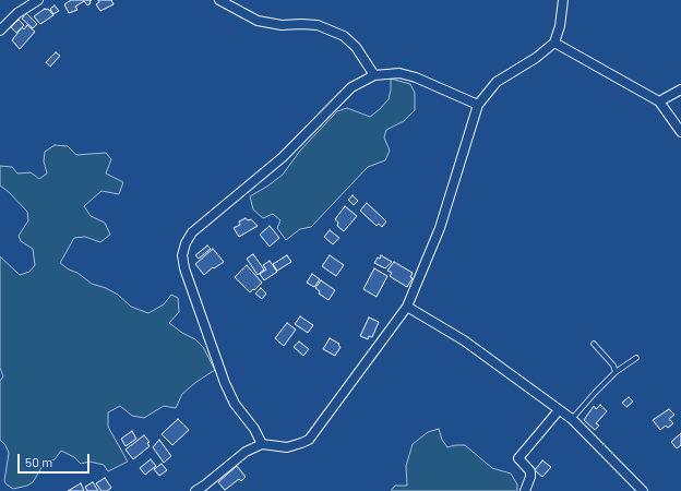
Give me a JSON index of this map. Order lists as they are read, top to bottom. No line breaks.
{"scale_bar":"50 m"}
